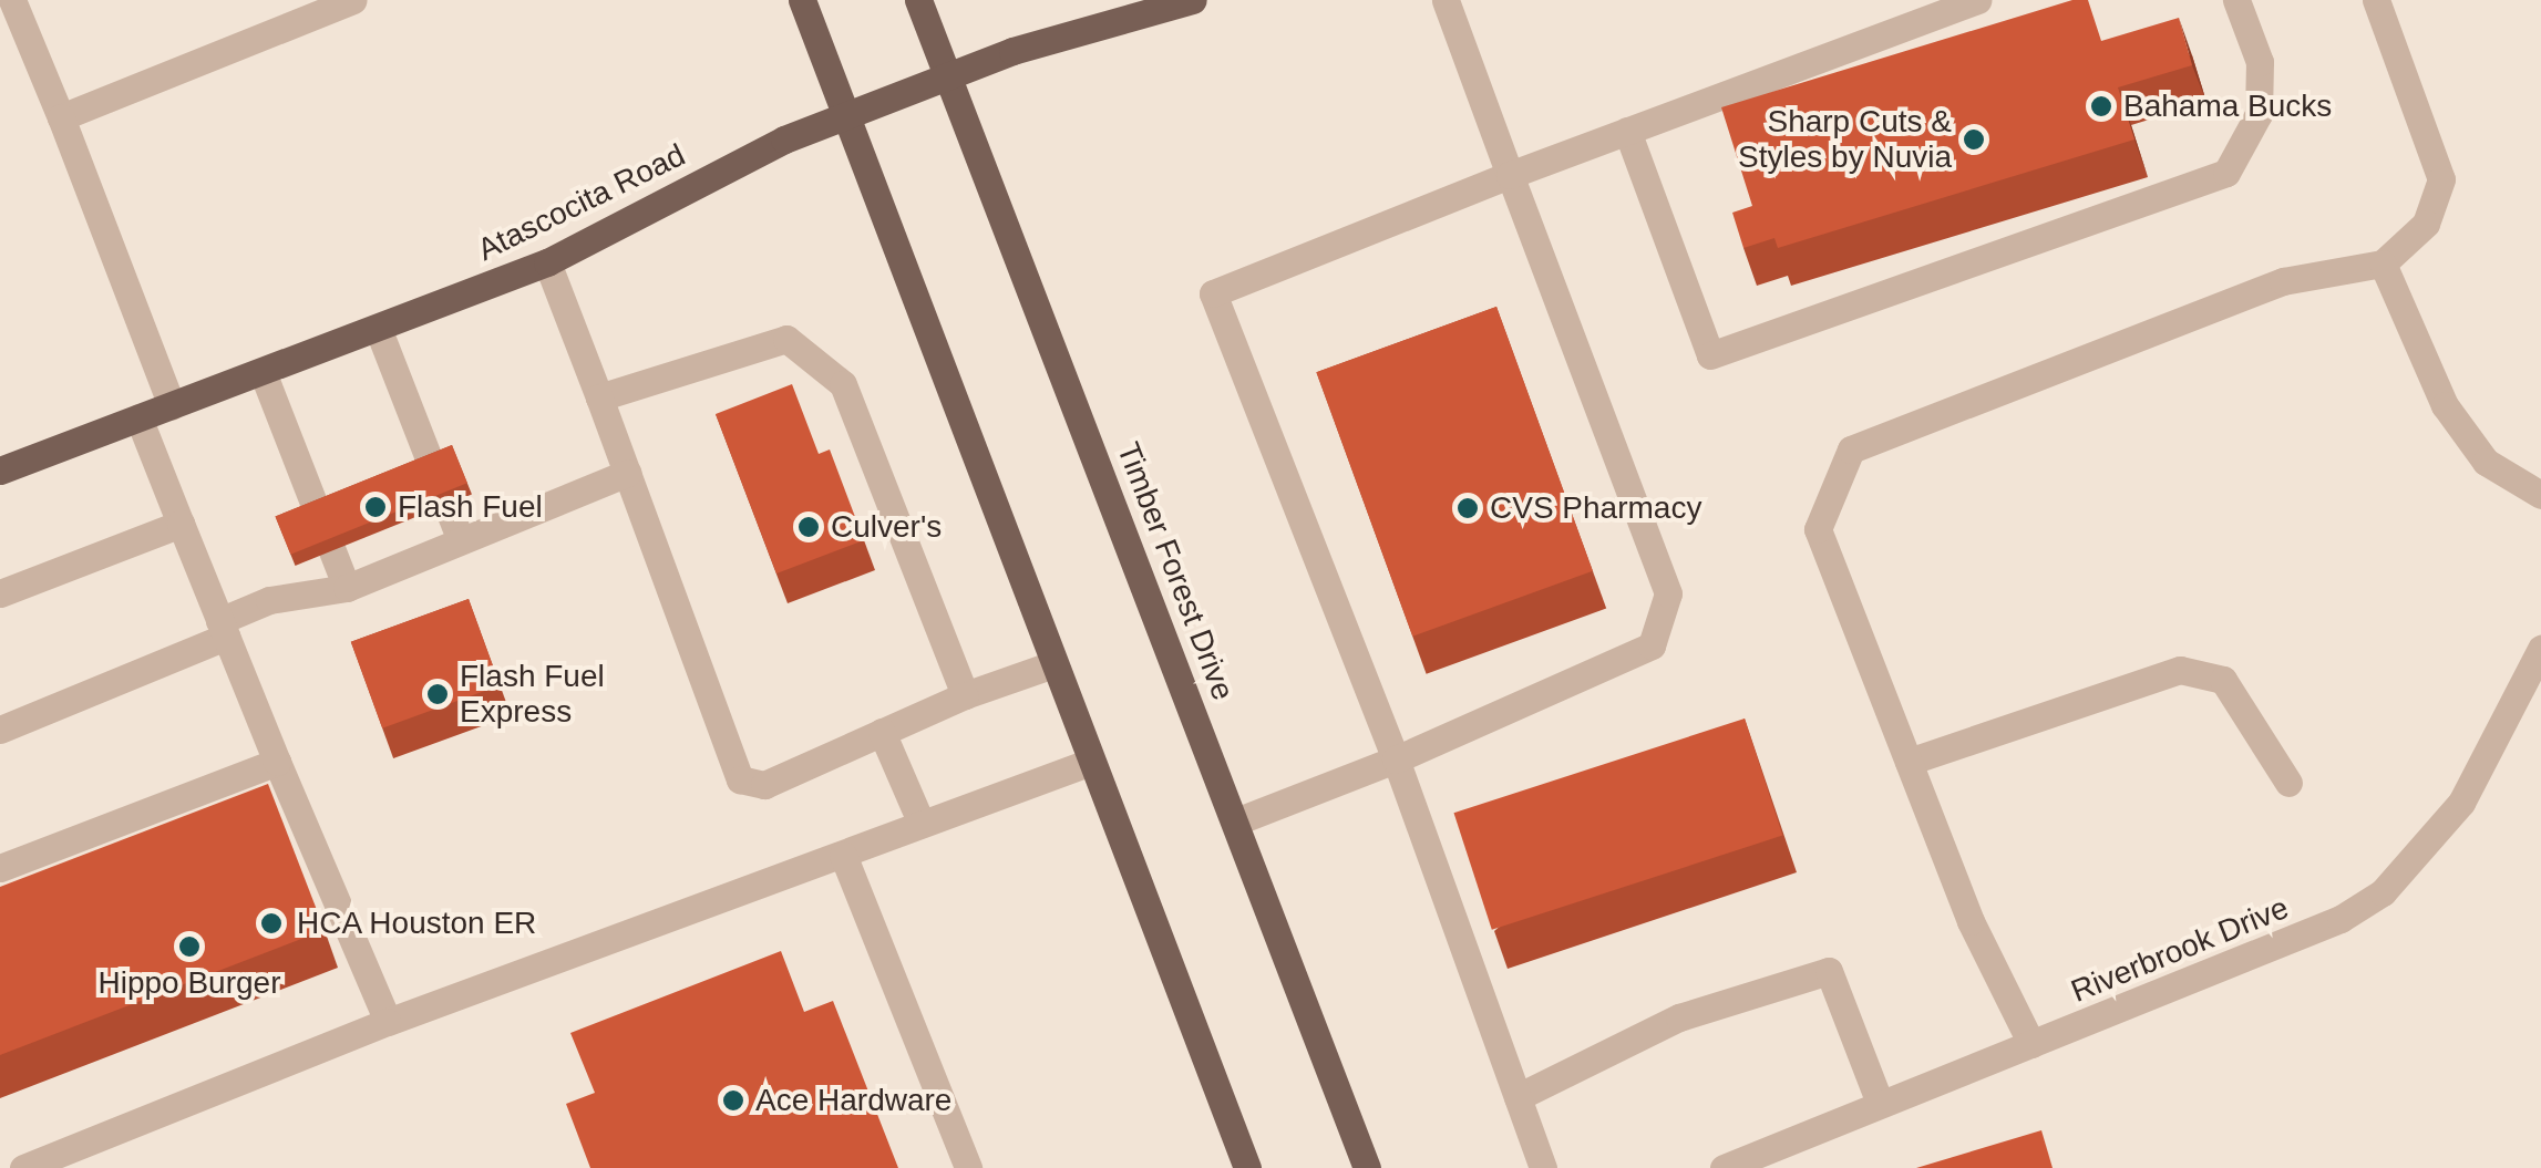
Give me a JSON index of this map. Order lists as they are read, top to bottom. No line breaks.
{"streets":{"main road":["Atascocita Road","Timber Forest Drive"],"street":["Riverbrook Drive"]},"crossings":[["Atascocita Road","Timber Forest Drive"]],"places":["Bahama Bucks","Sharp Cuts & Styles by Nuvia","Flash Fuel","CVS Pharmacy","Culver's","Flash Fuel Express","HCA Houston ER","Hippo Burger","Ace Hardware"]}
